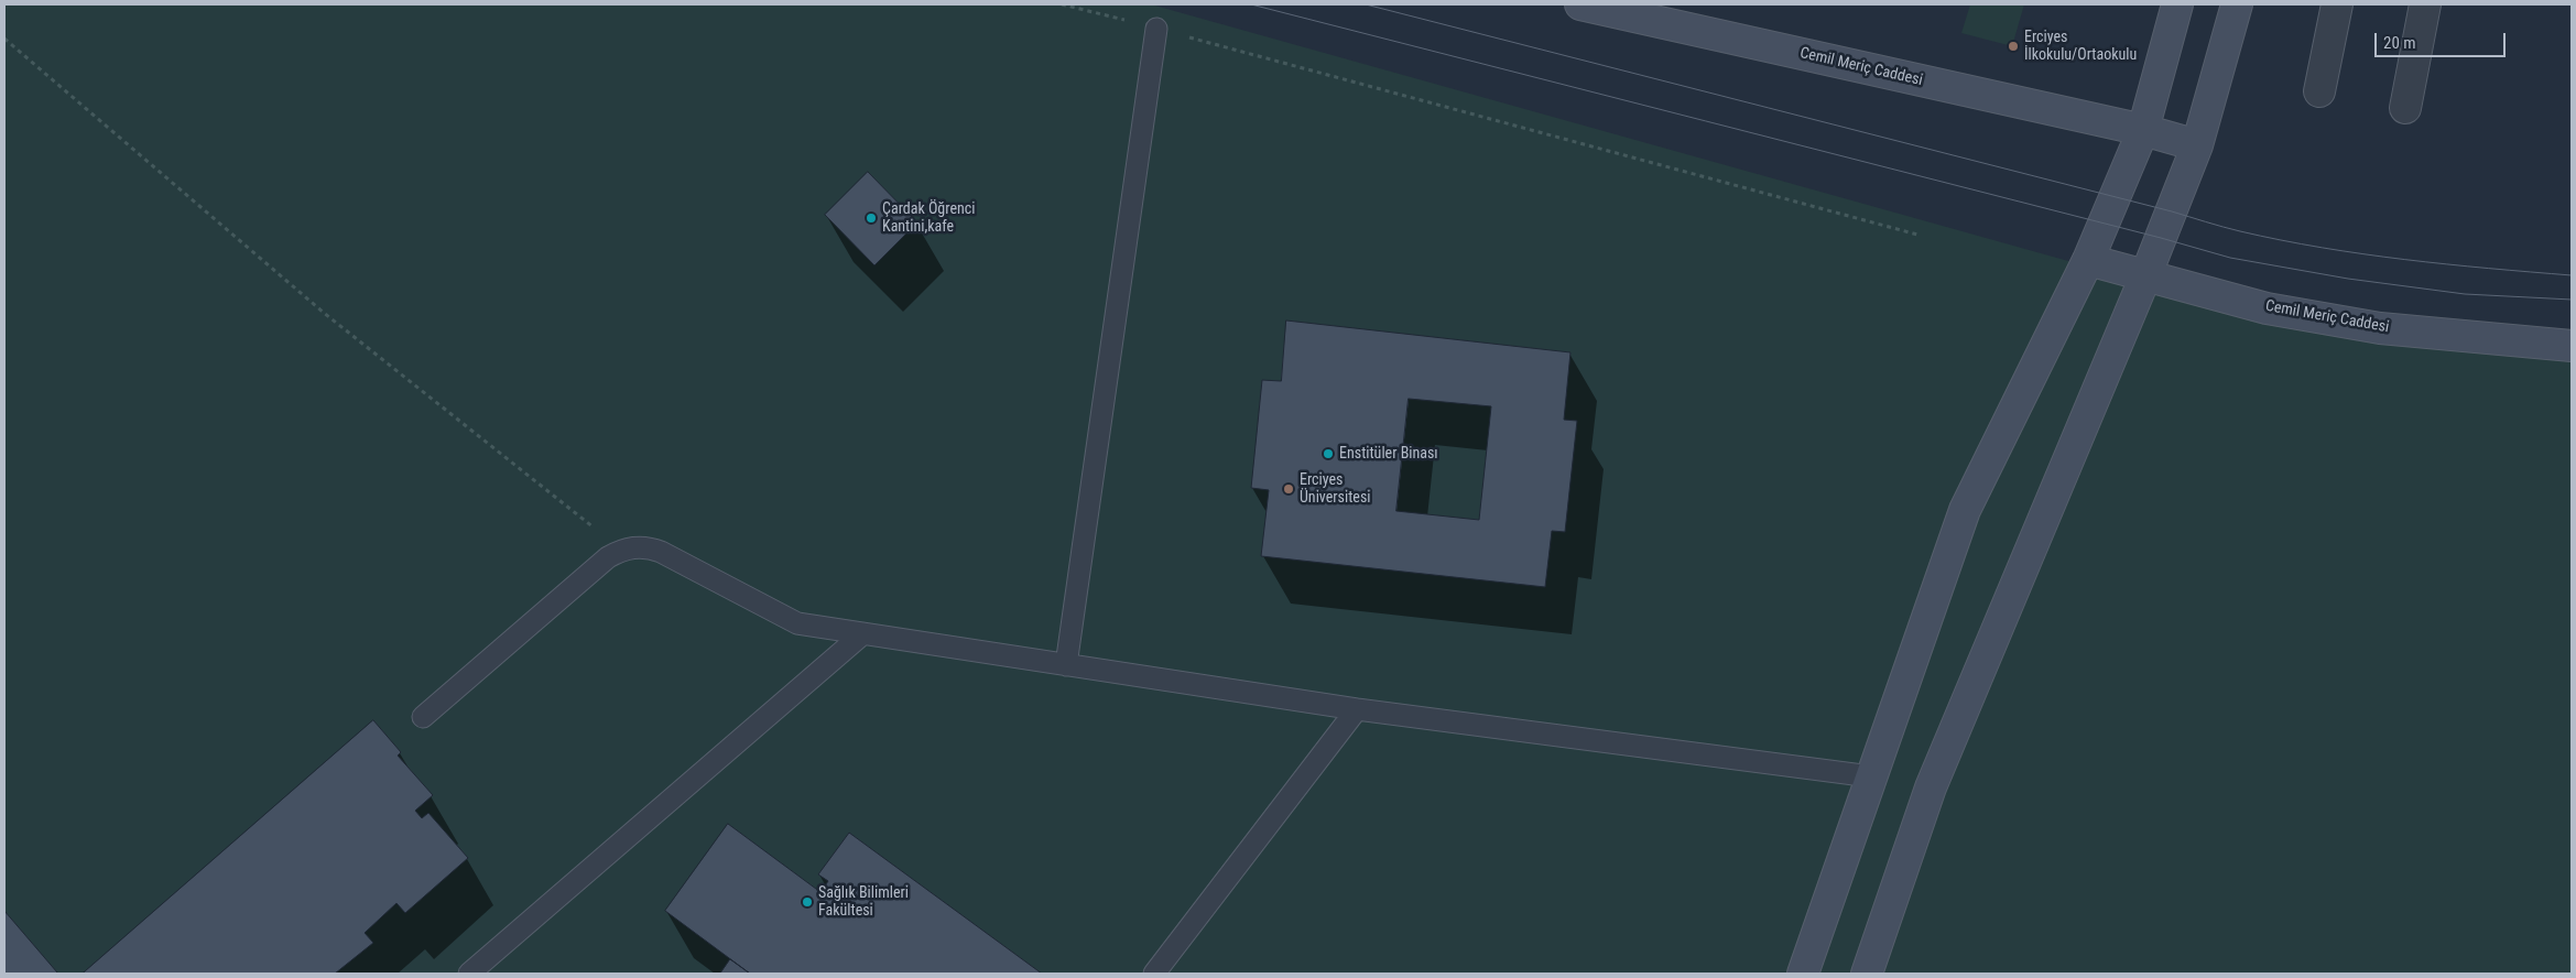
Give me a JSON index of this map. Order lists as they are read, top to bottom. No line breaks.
{"streets":{"street":["Cemil Meriç Caddesi"]},"places":["Erciyes İlkokulu/Ortaokulu","Çardak Öğrenci Kantini,kafe","Enstitüler Binası","Erciyes Üniversitesi","Sağlık Bilimleri Fakültesi"],"scale_bar":"20 m"}
